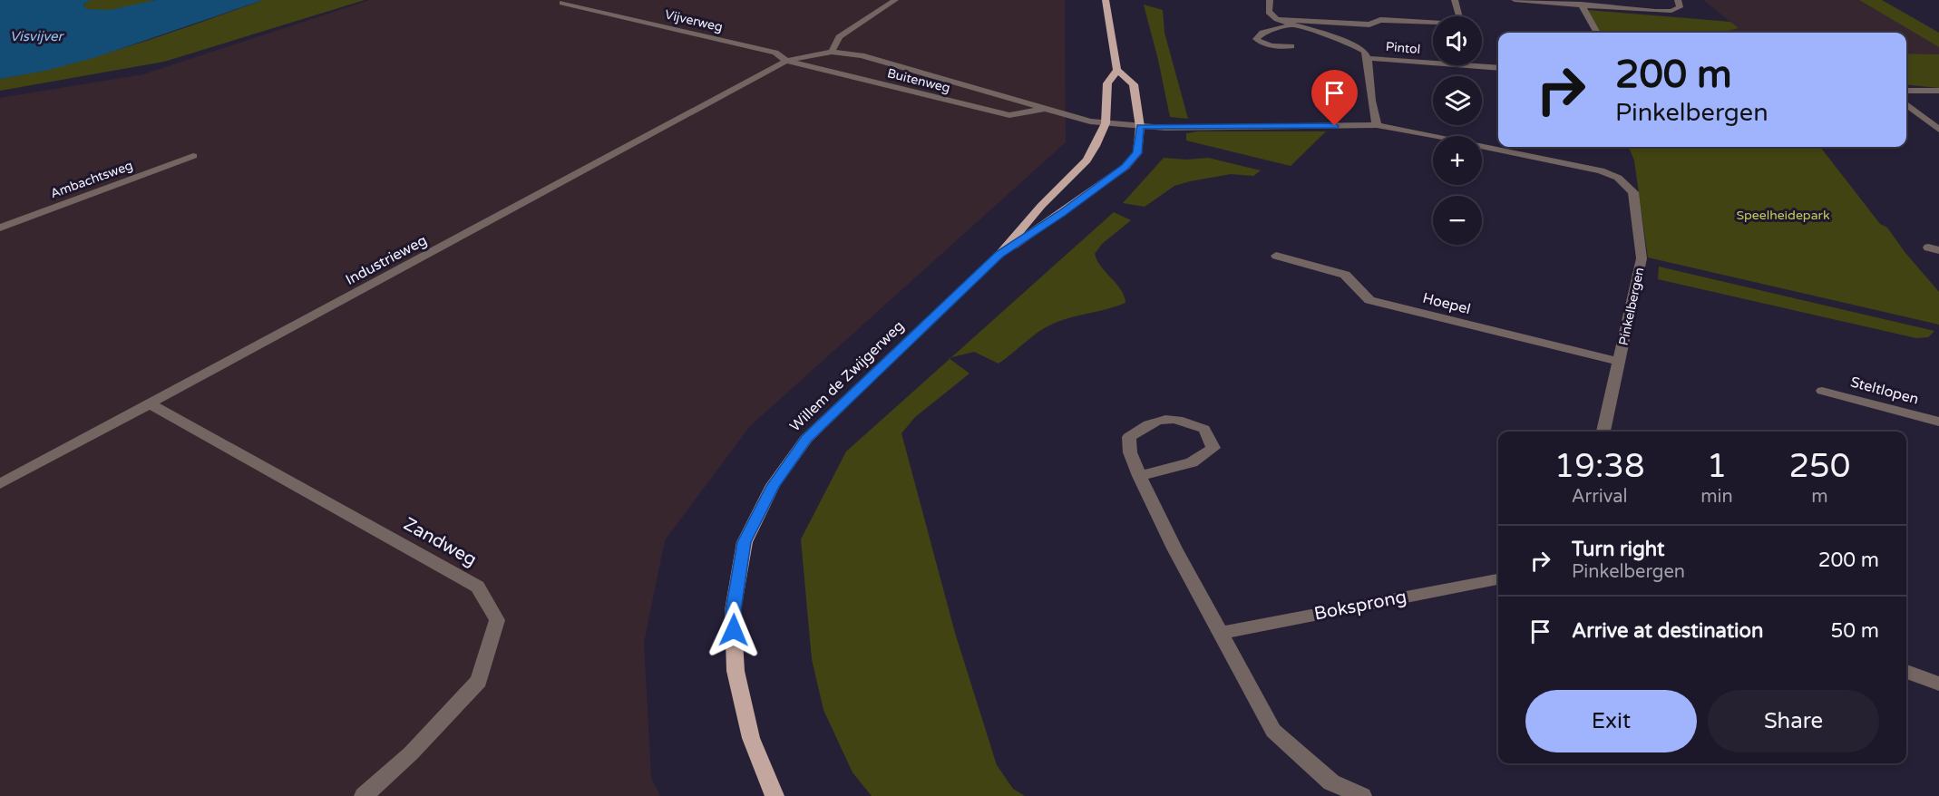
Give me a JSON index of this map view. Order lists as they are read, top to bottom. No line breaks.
{"streets":{"main road":["Willem de Zwijgerweg"],"street":["Vijverweg","Pintol","Buitenweg","Ambachtsweg","Industrieweg","Hoepel","Pinkelbergen","Steltlopen","Zandweg","Boksprong"]},"crossings":[["Vijverweg","Buitenweg"],["Vijverweg","Industrieweg"],["Buitenweg","Industrieweg"],["Buitenweg","Pinkelbergen"],["Buitenweg","Willem de Zwijgerweg"],["Industrieweg","Zandweg"],["Hoepel","Pinkelbergen"],["Pinkelbergen","Willem de Zwijgerweg"]],"water":["Visvijver"],"parks":["Speelheidepark"],"page":{"map_buttons":["+","−"],"turn":["200 m","Pinkelbergen"],"eta":["19:38","Arrival","1","min","250","m"],"list":[{"name":"Turn right","note":"Pinkelbergen","value":"200 m"},{"name":"Arrive at destination","value":"50 m"}],"buttons":["Exit","Share"]}}
